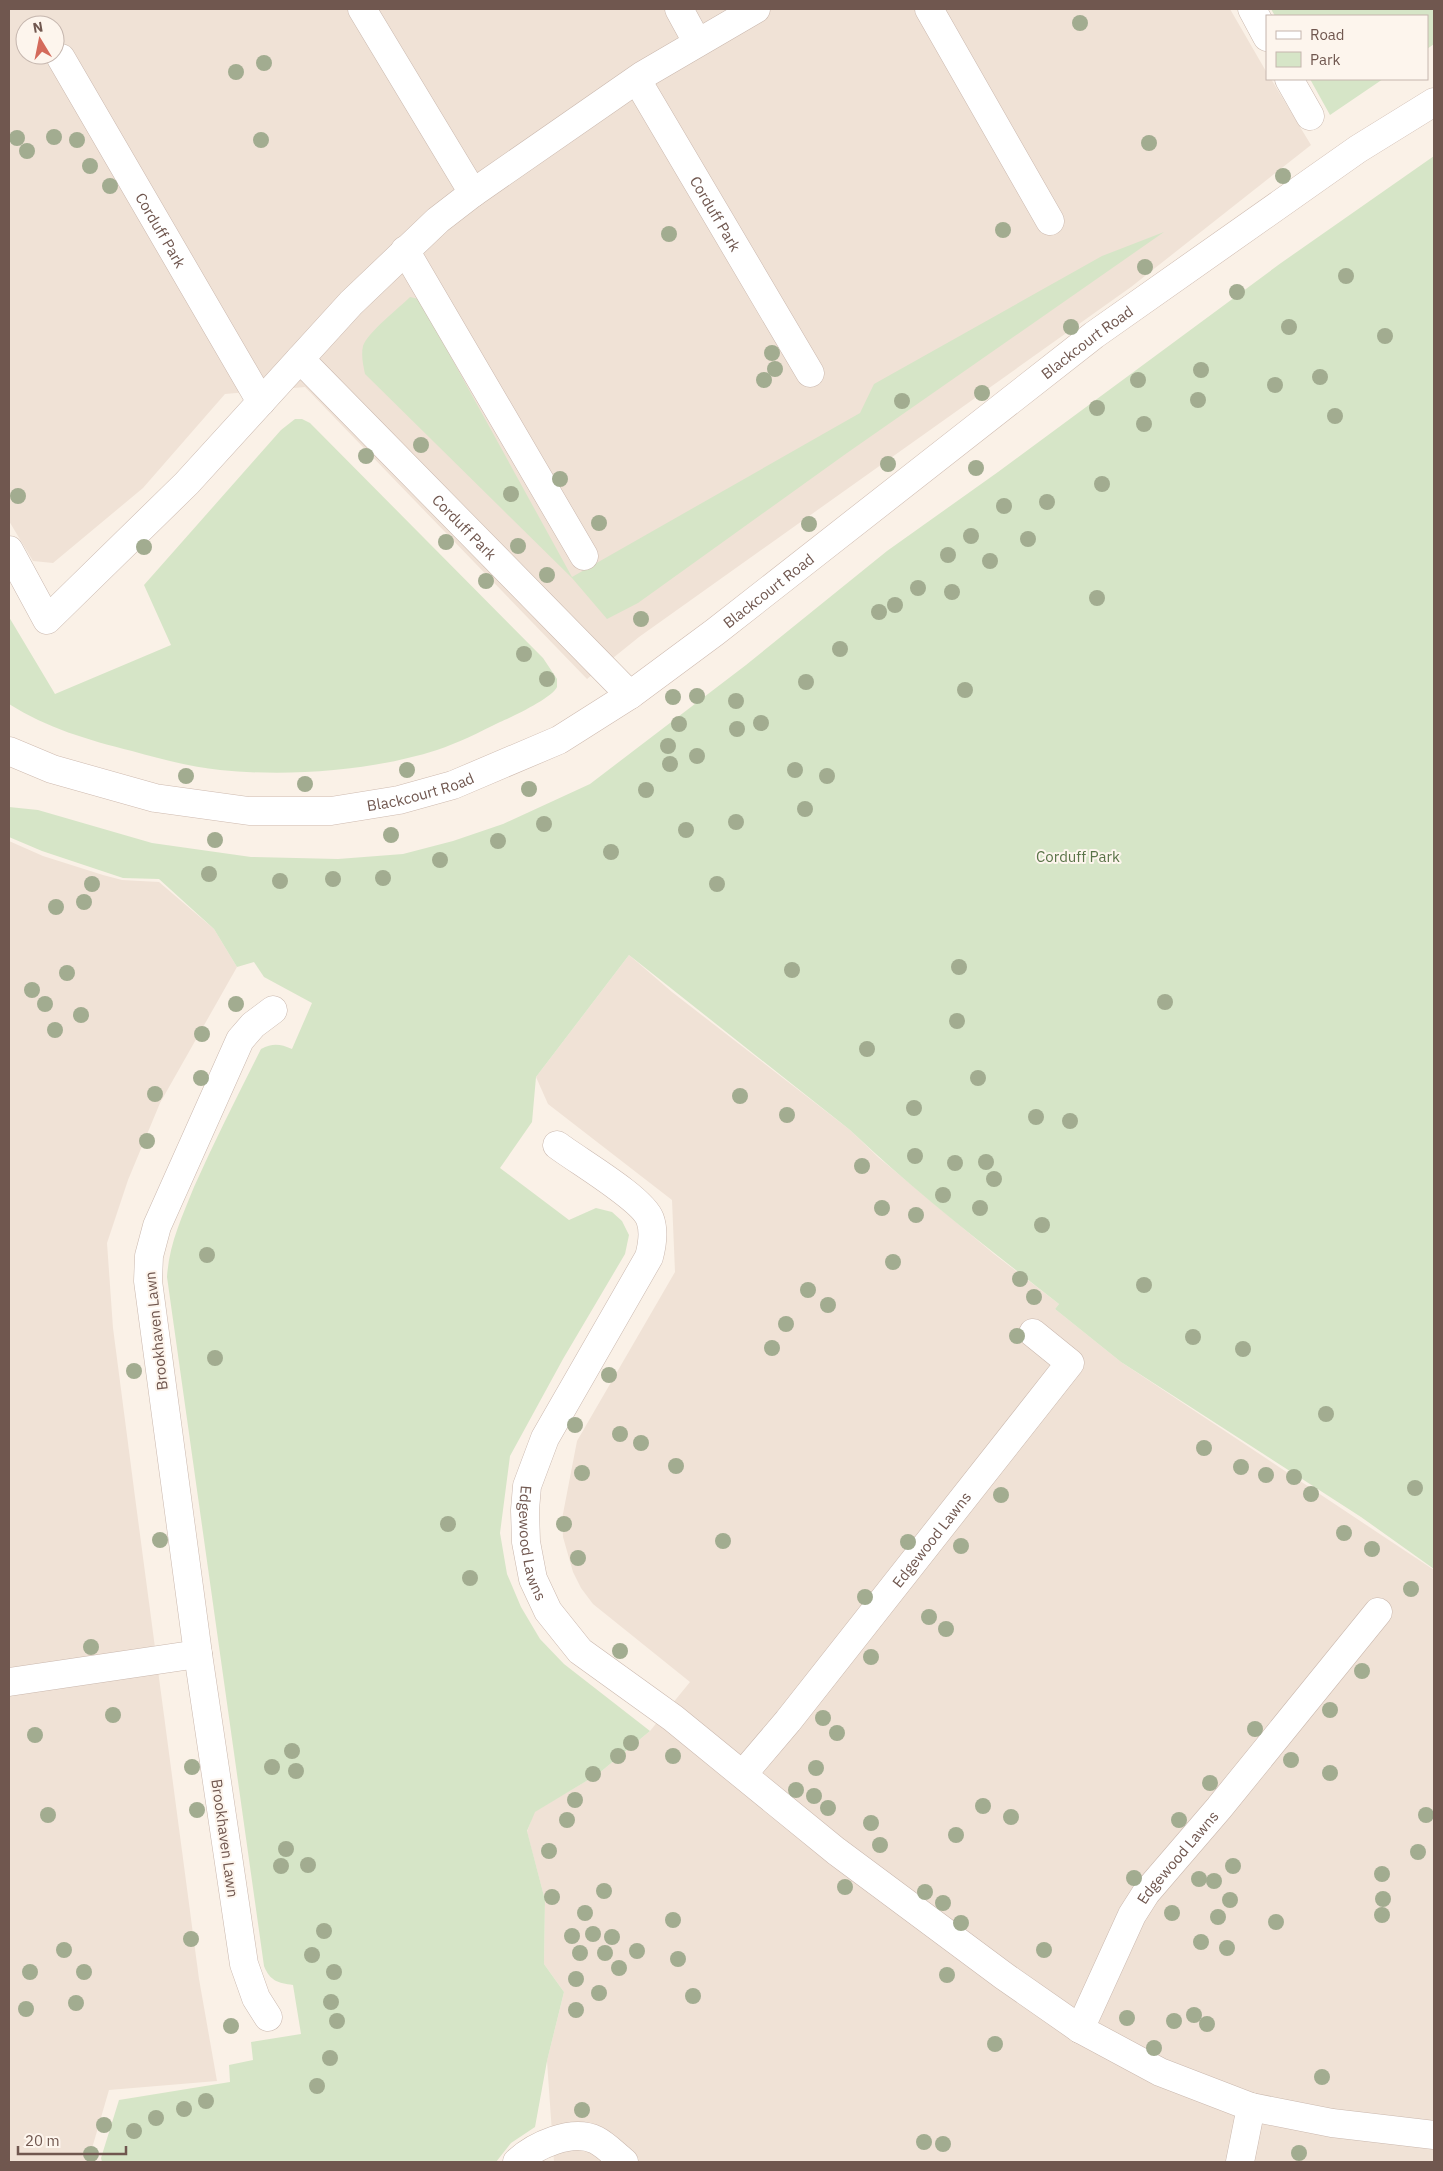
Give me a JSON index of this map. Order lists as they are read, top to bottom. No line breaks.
{"streets":{"street":["Corduff Park","Blackcourt Road","Brookhaven Lawn","Edgewood Lawns"]},"crossings":[["Corduff Park","Blackcourt Road"]],"parks":["Corduff Park"],"legend":["Road","Park"],"scale_bar":"20 m","north":"top"}
